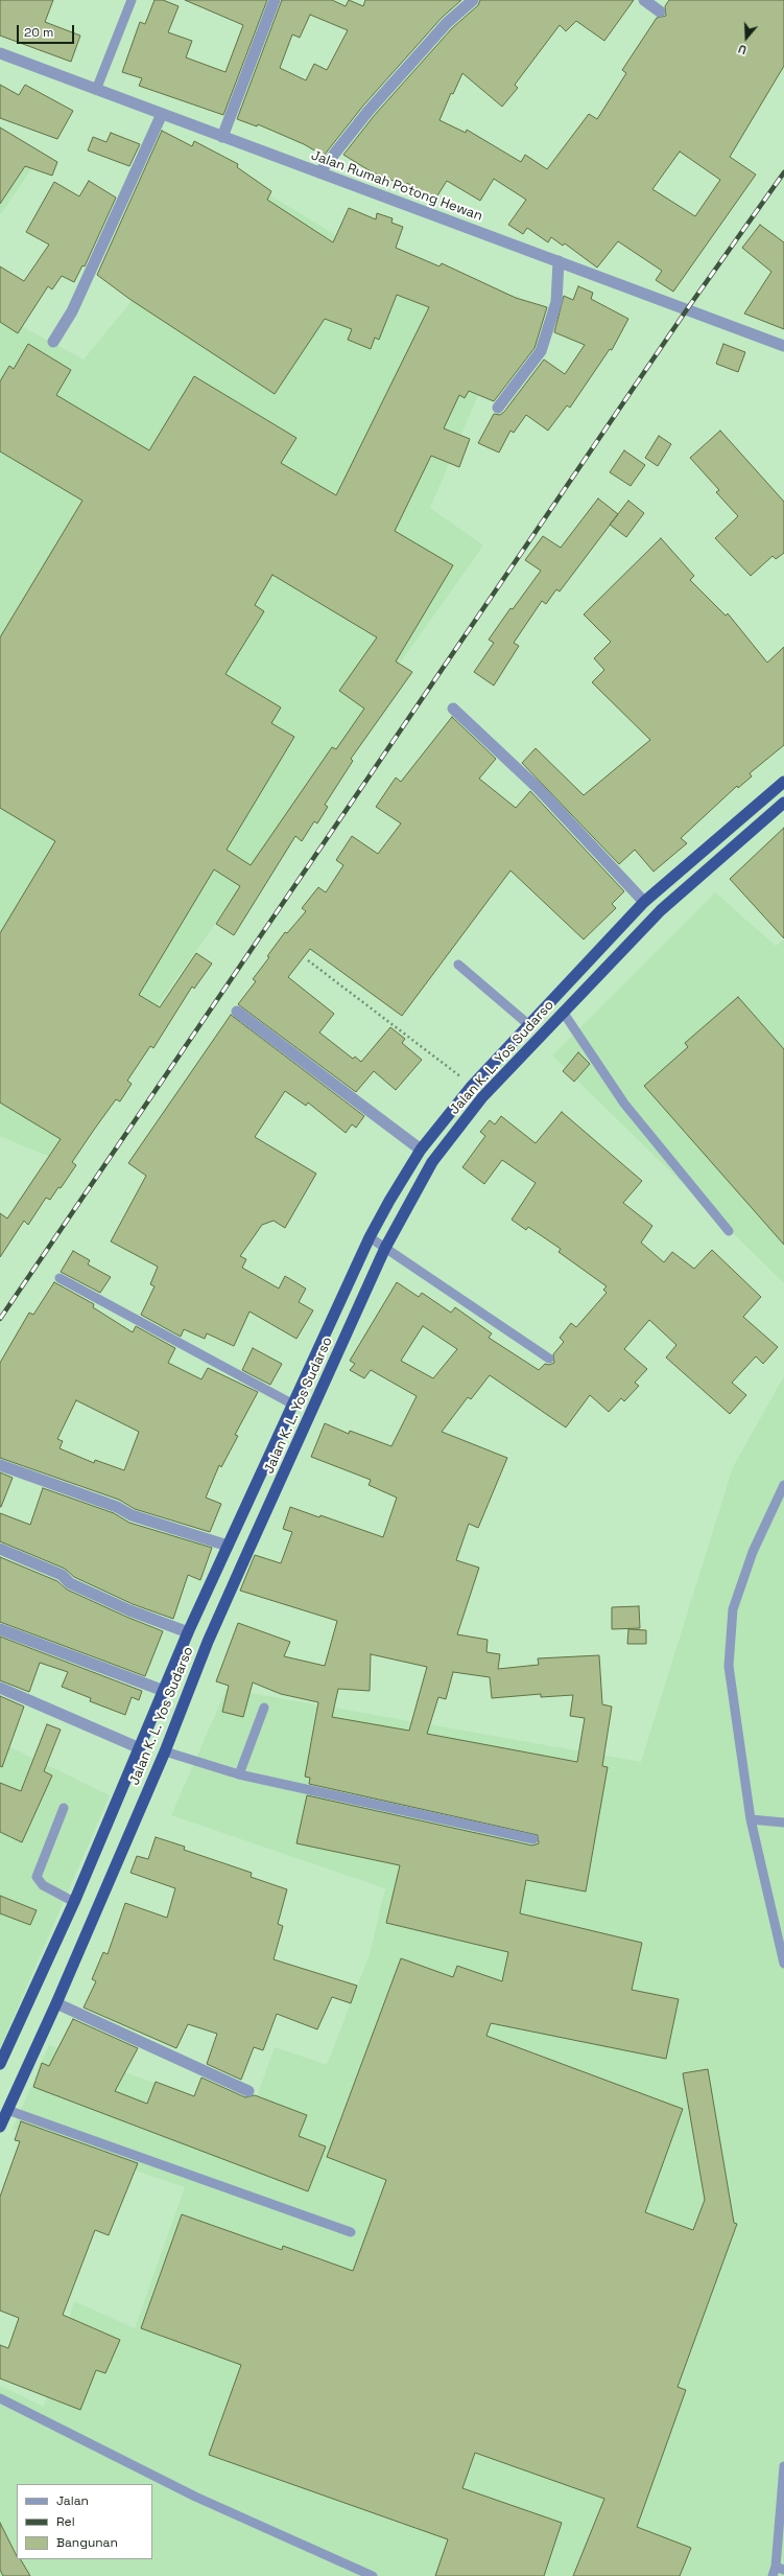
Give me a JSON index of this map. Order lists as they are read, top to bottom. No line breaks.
{"streets":{"highway":["Jalan K. L. Yos Sudarso"],"street":["Jalan Rumah Potong Hewan"]},"legend":["Jalan","Rel","Bangunan"],"scale_bar":"20 m","north":"bottom"}
